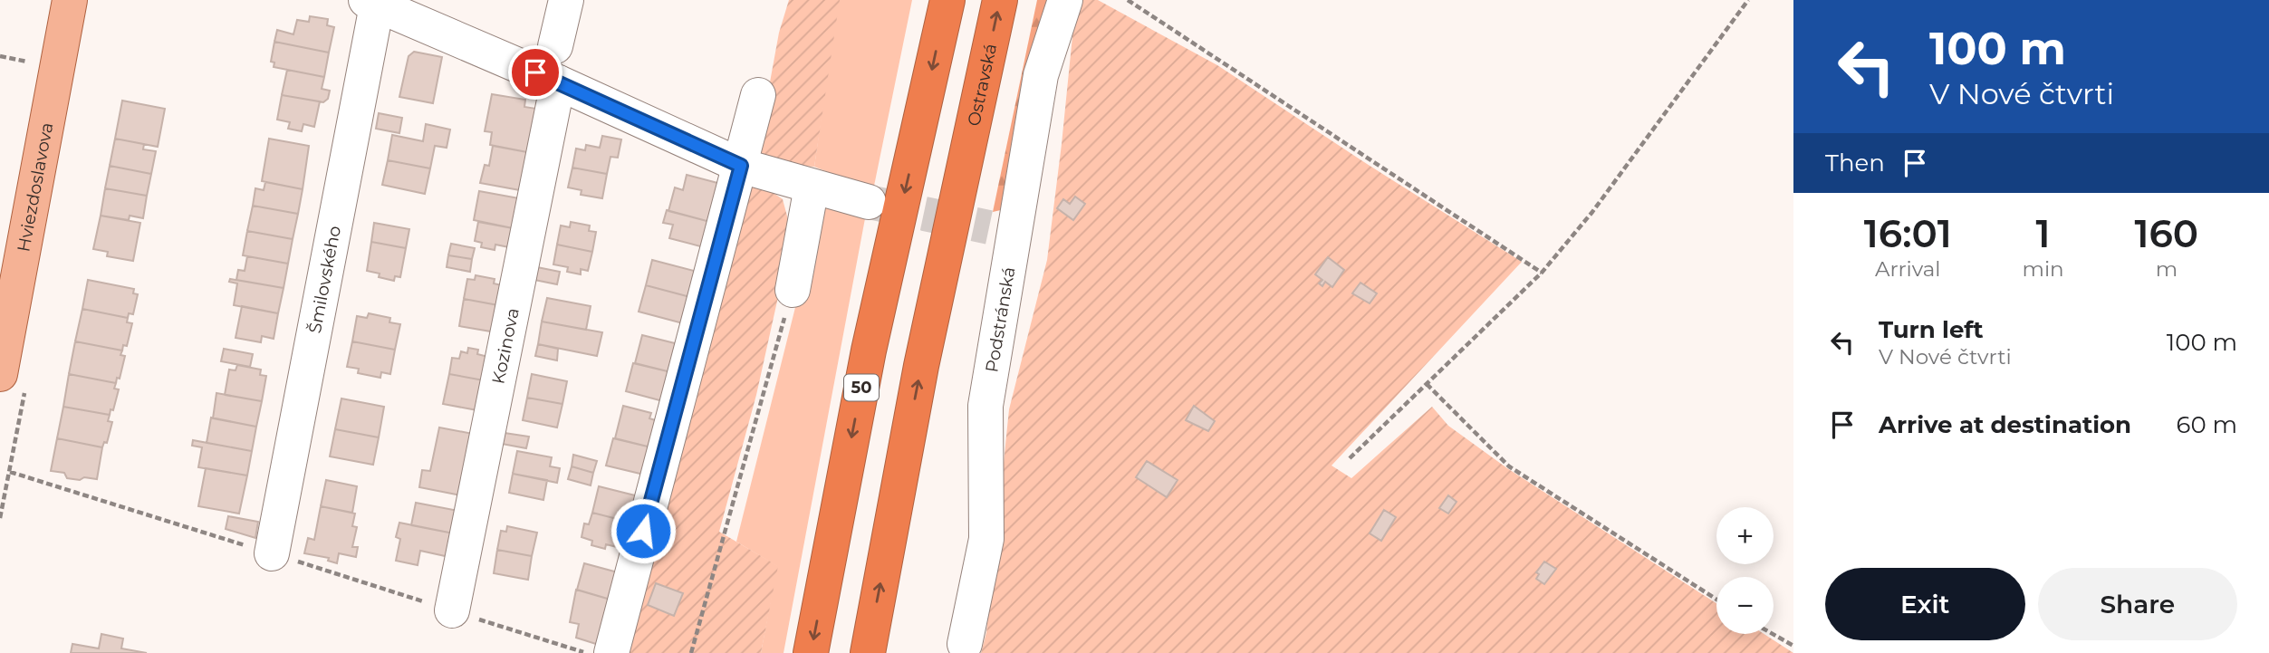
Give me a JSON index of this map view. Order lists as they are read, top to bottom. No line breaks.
{"streets":{"highway":["Ostravská","50"],"main road":["Hviezdoslavova"],"street":["Šmilovského","Podstránská","Kozinova"]},"page":{"turn":["100 m","V Nové čtvrti"],"then":"Then","eta":["16:01","Arrival","1","min","160","m"],"list":[{"name":"Turn left","note":"V Nové čtvrti","value":"100 m"},{"name":"Arrive at destination","value":"60 m"}],"map_buttons":["+","−"],"buttons":["Exit","Share"]}}
